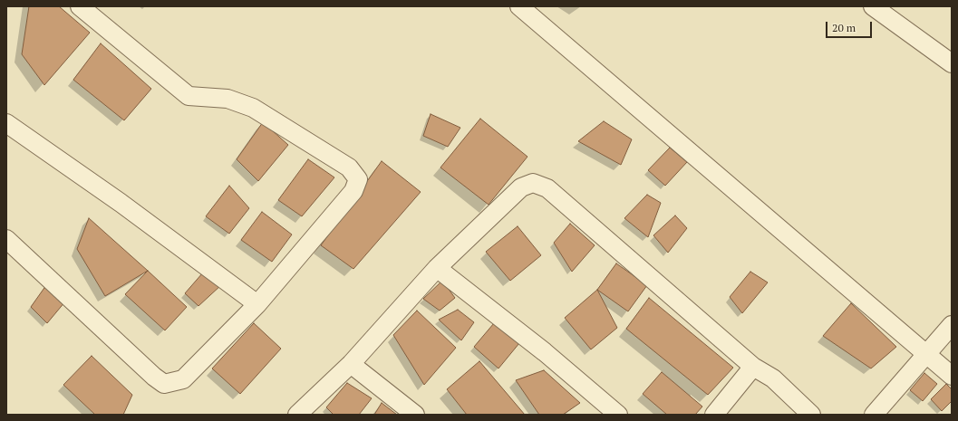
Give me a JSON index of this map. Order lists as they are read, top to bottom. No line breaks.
{"scale_bar":"20 m"}
